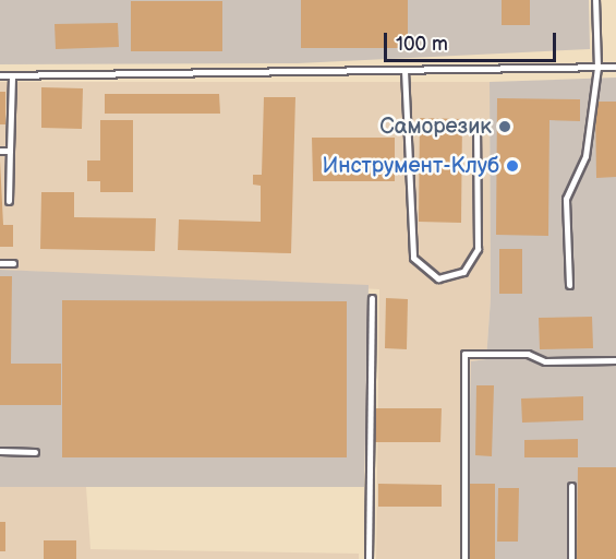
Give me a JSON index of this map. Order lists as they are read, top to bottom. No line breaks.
{"places":["Саморезик","Инструмент-Клуб"],"scale_bar":"100 m"}
